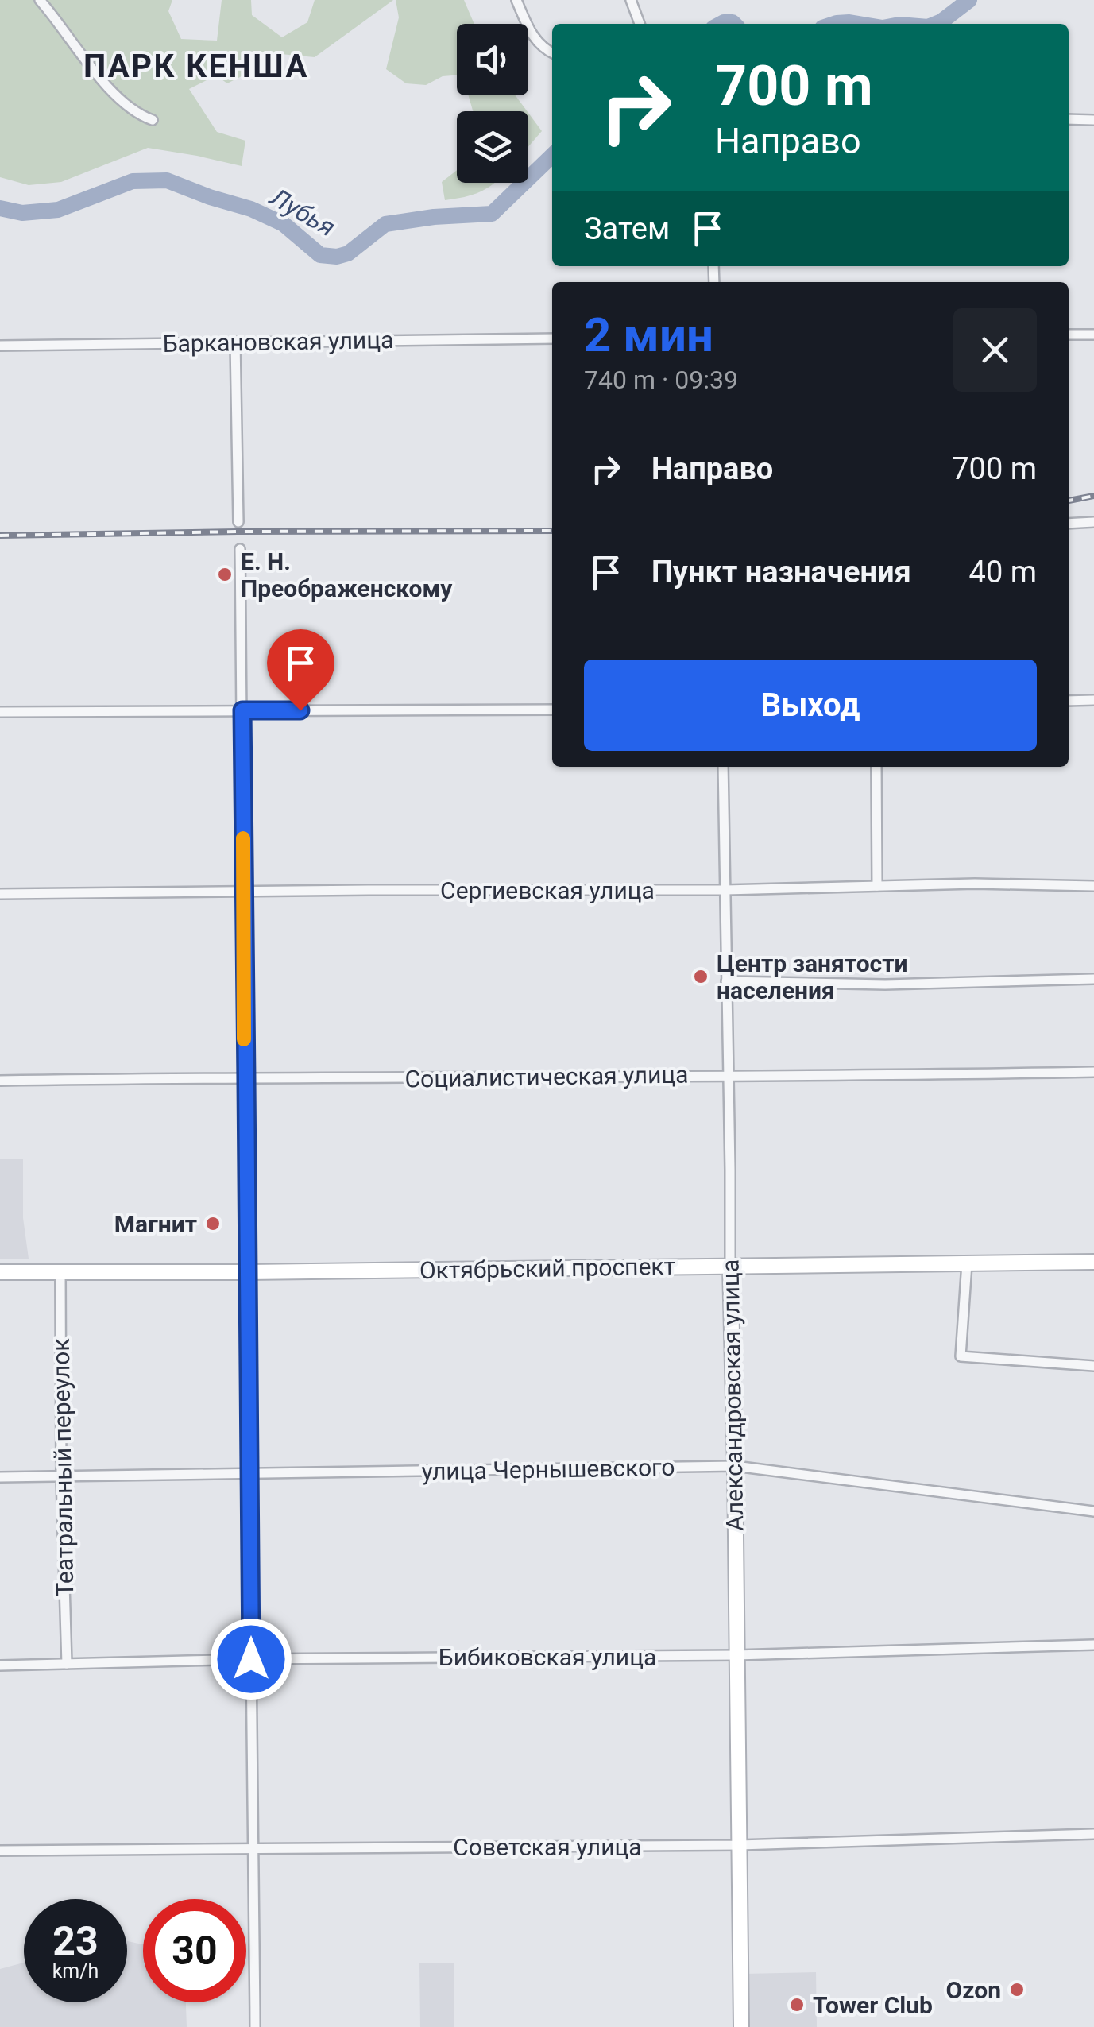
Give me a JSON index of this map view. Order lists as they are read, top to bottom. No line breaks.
{"streets":{"street":["Баркановская улица","Сергиевская улица","Социалистическая улица","Октябрьский проспект","Александровская улица","Театральный переулок","улица Чернышевского","Бибиковская улица","Советская улица"]},"crossings":[["Сергиевская улица","Александровская улица"],["Социалистическая улица","Александровская улица"],["Октябрьский проспект","Александровская улица"],["Октябрьский проспект","Театральный переулок"],["Александровская улица","улица Чернышевского"],["Александровская улица","Бибиковская улица"],["Александровская улица","Советская улица"],["Театральный переулок","улица Чернышевского"],["Театральный переулок","Бибиковская улица"]],"districts":["ПАРК КЕНША"],"water":["Лубья"],"places":["Е. Н. Преображенскому","Центр занятости населения","Магнит","Ozon","Tower Club"],"page":{"turn":["700 m","Направо"],"then":"Затем","heading":["2 мин","740 m · 09:39"],"list":[{"name":"Направо","value":"700 m"},{"name":"Пункт назначения","value":"40 m"}],"buttons":"Выход","speed":"23 km/h","limit":"30"}}
